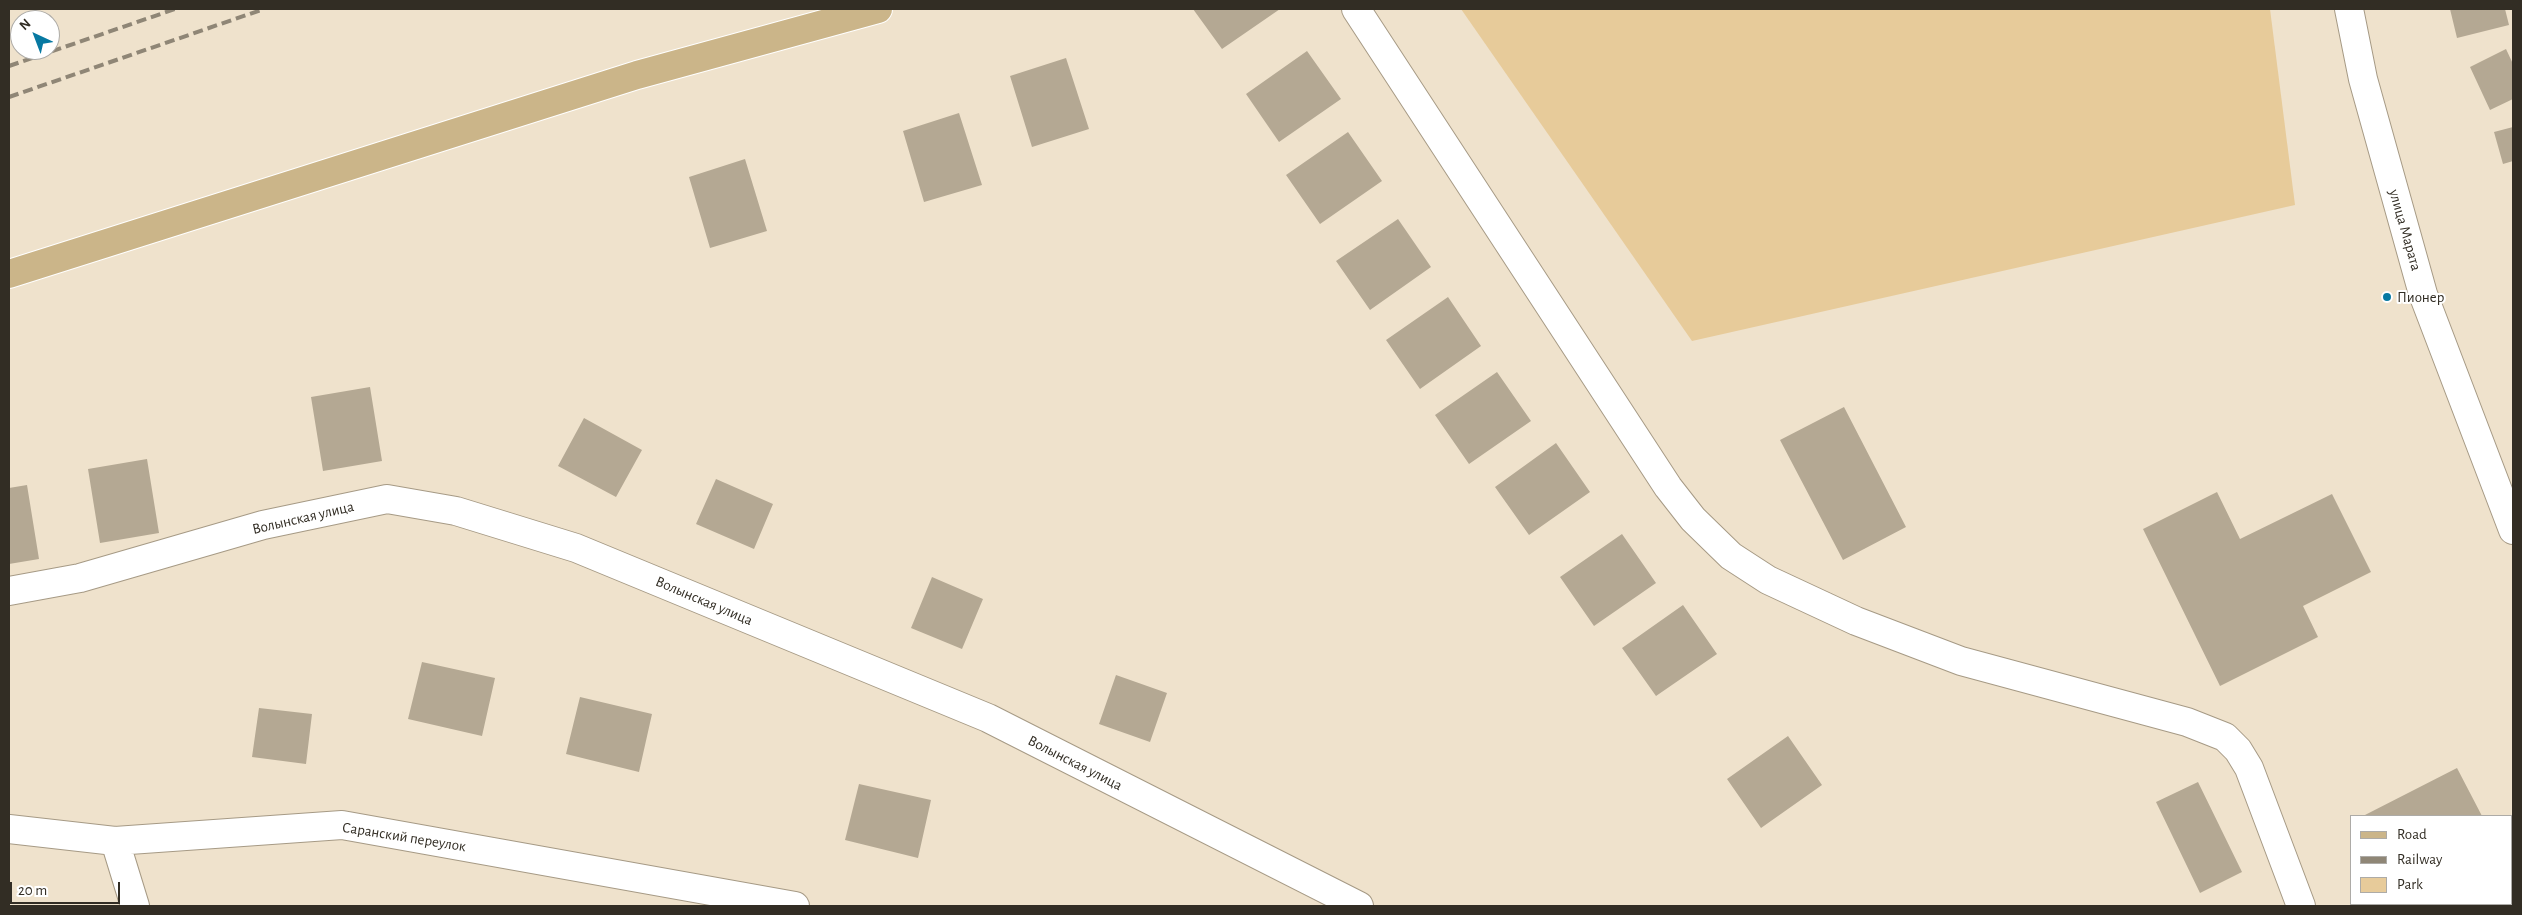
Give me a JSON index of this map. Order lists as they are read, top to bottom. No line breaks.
{"streets":{"street":["улица Марата","Волынская улица","Саранский переулок"]},"places":["Пионер"],"legend":["Road","Railway","Park"],"scale_bar":"20 m","north":"top left"}
